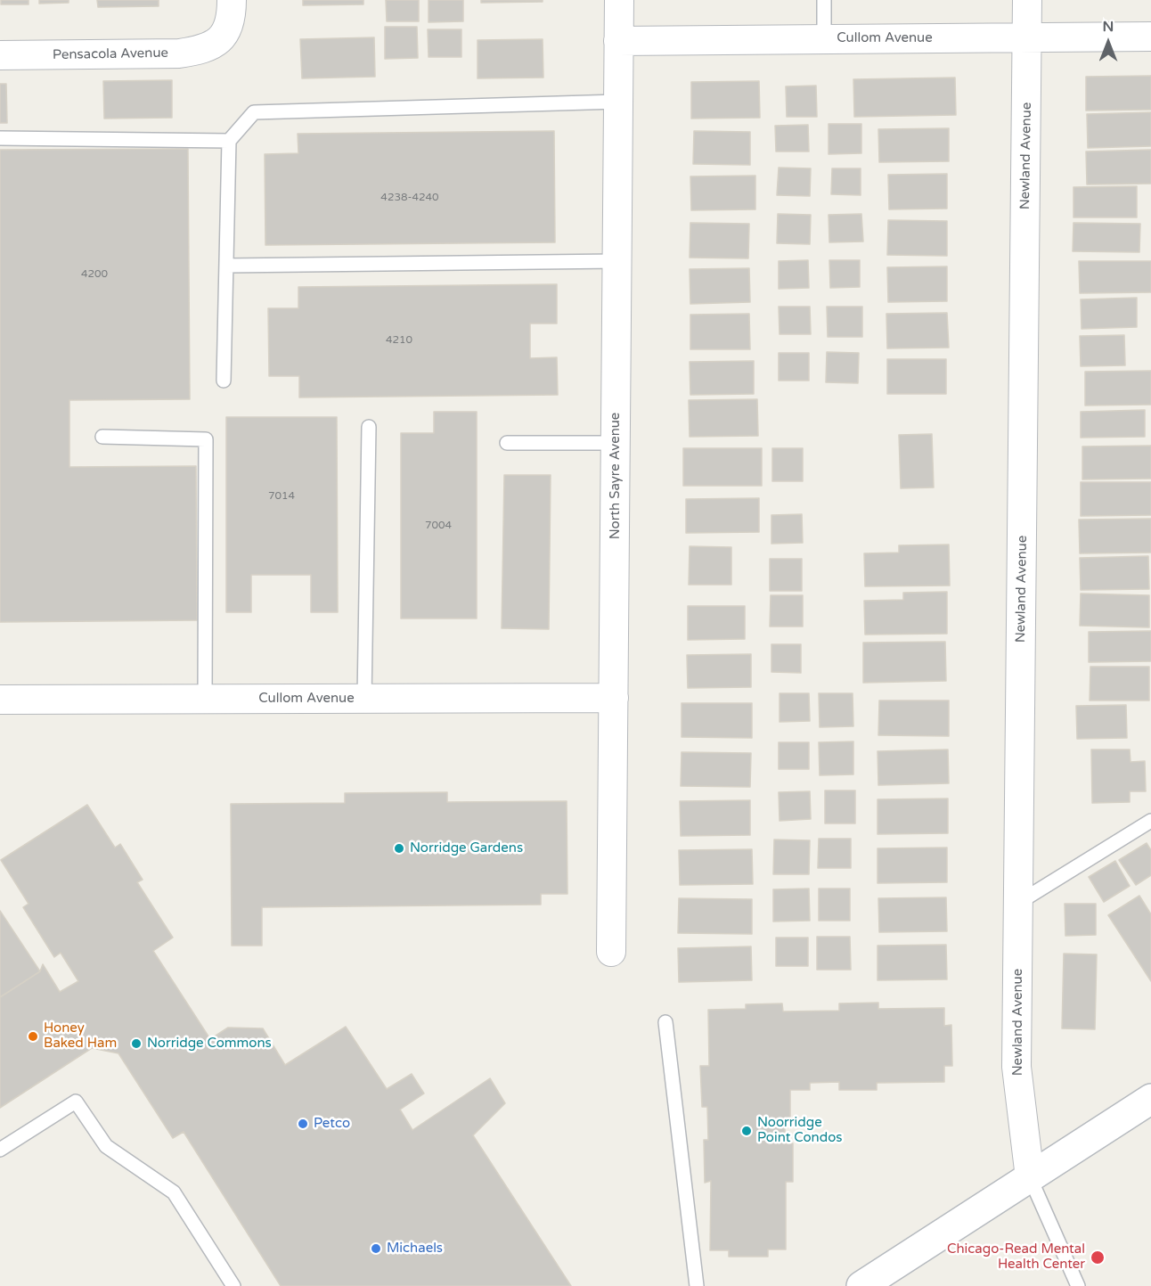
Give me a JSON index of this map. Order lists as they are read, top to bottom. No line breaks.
{"streets":{"street":["Cullom Avenue","Pensacola Avenue","Newland Avenue","North Sayre Avenue"]},"crossings":[["Cullom Avenue","Newland Avenue"],["Cullom Avenue","North Sayre Avenue"]],"places":["Norridge Gardens","Honey Baked Ham","Norridge Commons","Petco","Noorridge Point Condos","Michaels","Chicago-Read Mental Health Center"],"house_numbers":["4238-4240","4200","4210","7014","7004"],"north":"top"}
